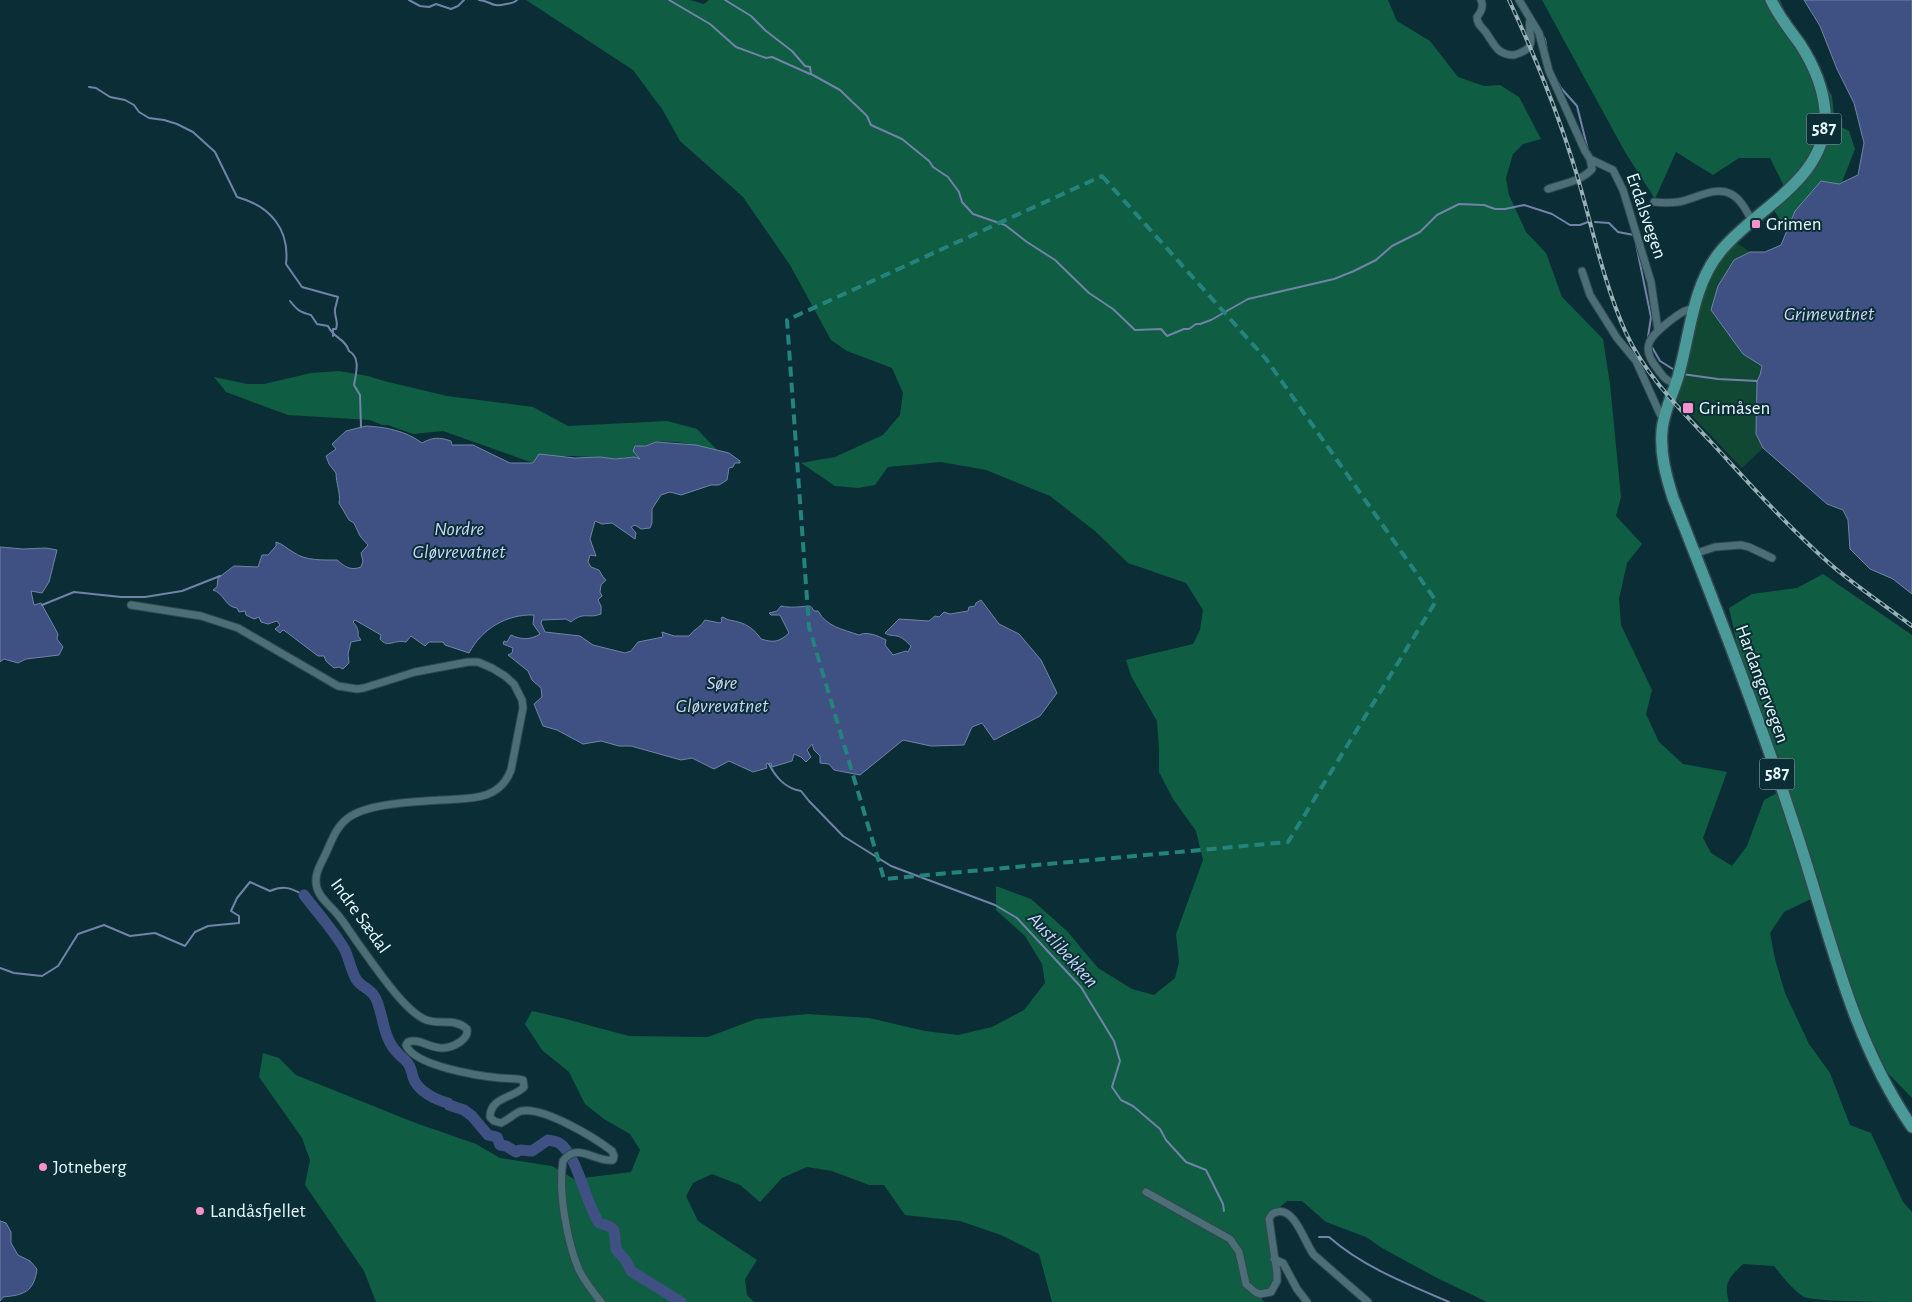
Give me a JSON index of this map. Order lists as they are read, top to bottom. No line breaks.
{"streets":{"main road":["587","Hardangervegen"],"street":["Erdalsvegen","Indre Sædal"]},"crossings":[["Erdalsvegen","Hardangervegen"]],"water":["Grimevatnet","Nordre Gløvrevatnet","Søre Gløvrevatnet","Austlibekken"],"places":{"transit":["Grimen","Grimåsen"],"other":["Jotneberg","Landåsfjellet"]}}
